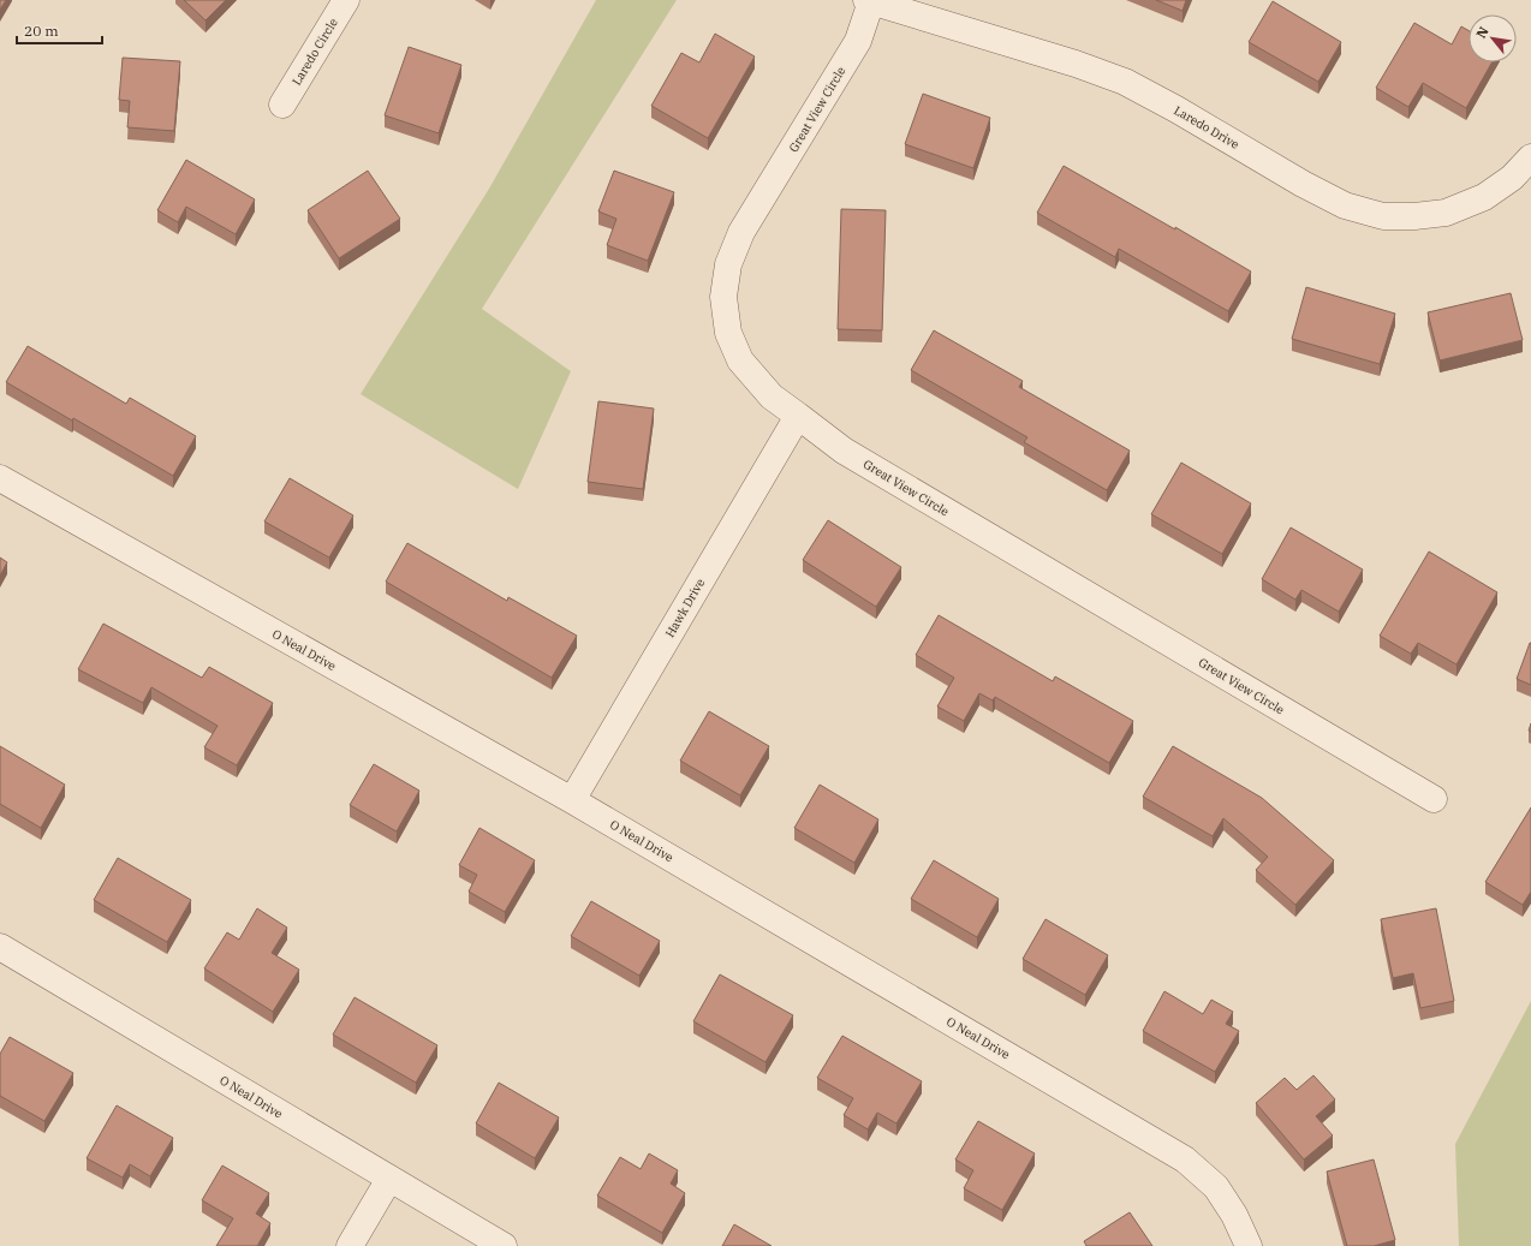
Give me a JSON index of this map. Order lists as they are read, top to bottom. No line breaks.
{"streets":{"street":["Laredo Circle","Great View Circle","Laredo Drive","Hawk Drive","O Neal Drive"]},"crossings":[["Great View Circle","Laredo Drive"],["Great View Circle","Hawk Drive"],["Hawk Drive","O Neal Drive"]],"scale_bar":"20 m","north":"top left"}
